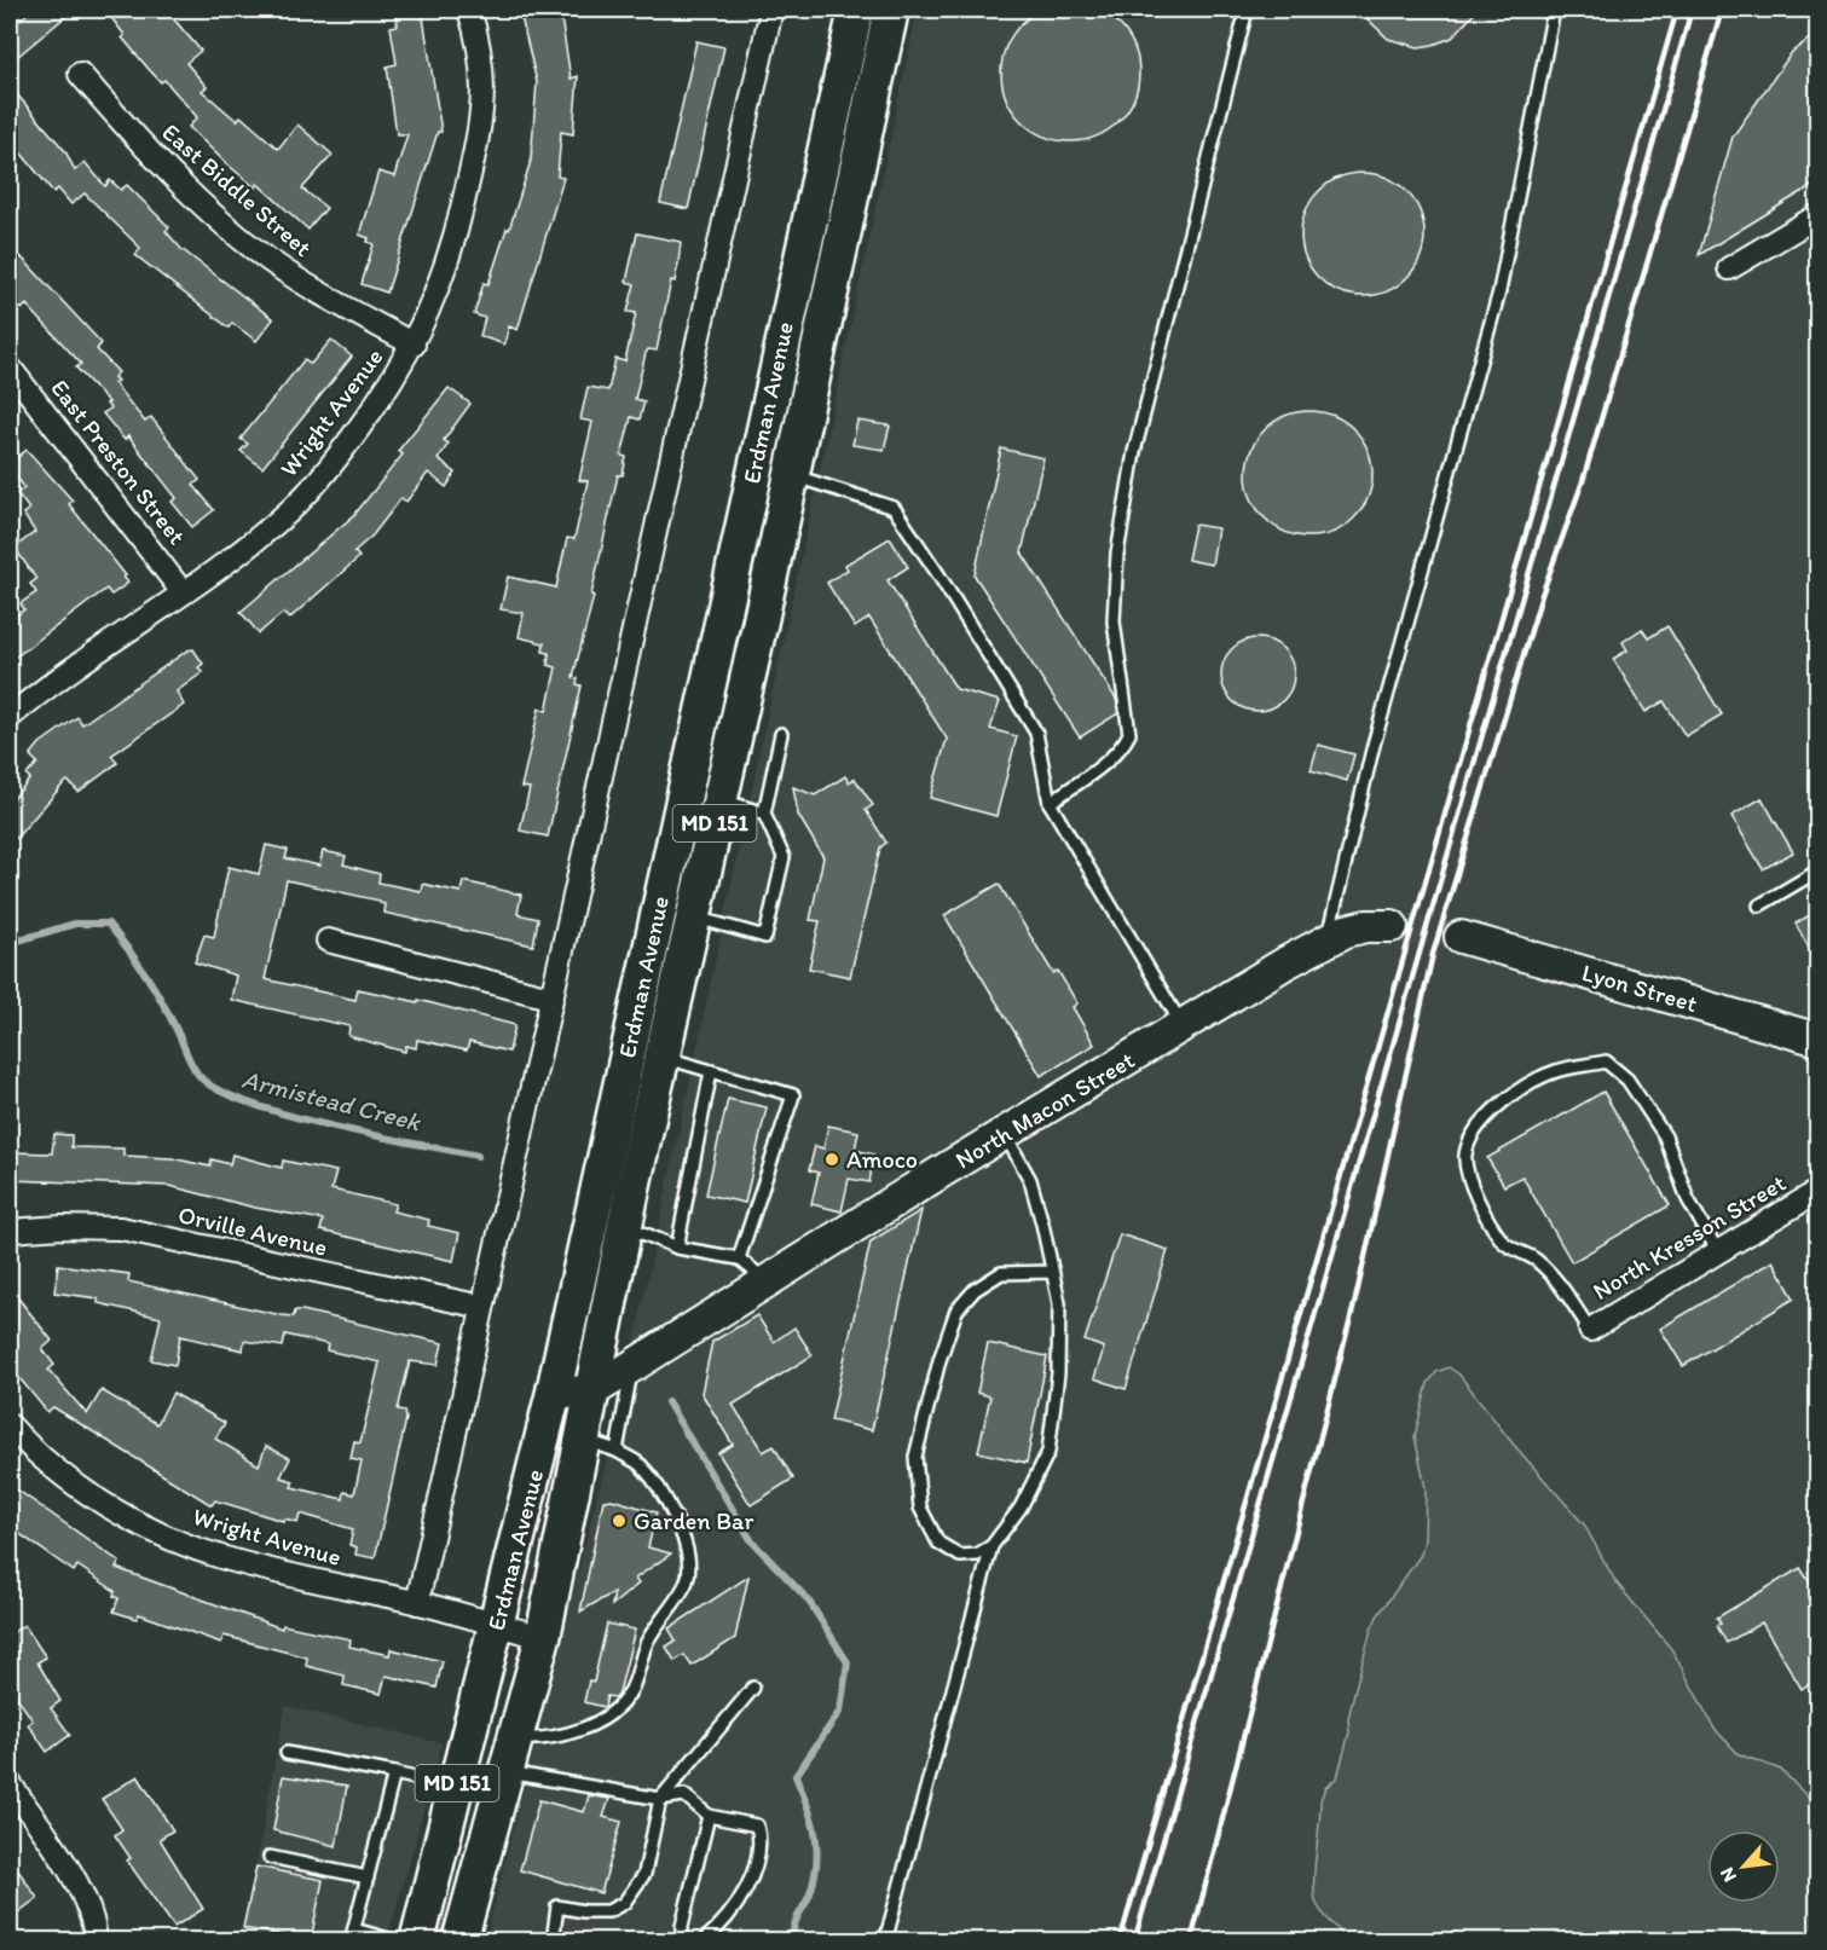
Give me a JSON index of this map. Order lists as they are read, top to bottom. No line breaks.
{"streets":{"main road":["Erdman Avenue","MD 151"],"street":["East Biddle Street","Wright Avenue","East Preston Street","Lyon Street","North Macon Street","Orville Avenue","North Kresson Street"]},"crossings":[["East Biddle Street","Wright Avenue"],["Erdman Avenue","Wright Avenue"],["Erdman Avenue","North Macon Street"],["Wright Avenue","East Preston Street"]],"water":["Armistead Creek"],"places":["Amoco","Garden Bar"],"north":"bottom left"}
